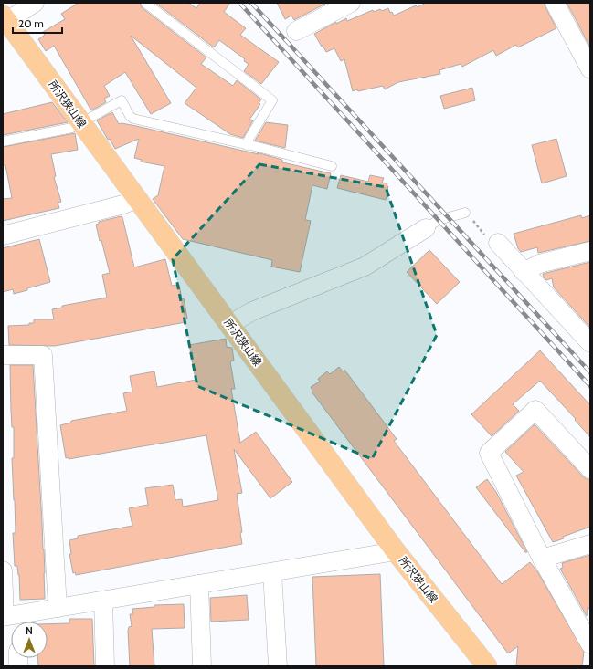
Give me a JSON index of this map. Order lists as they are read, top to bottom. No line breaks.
{"streets":{"main road":["所沢狭山線"]},"scale_bar":"20 m","north":"top"}
